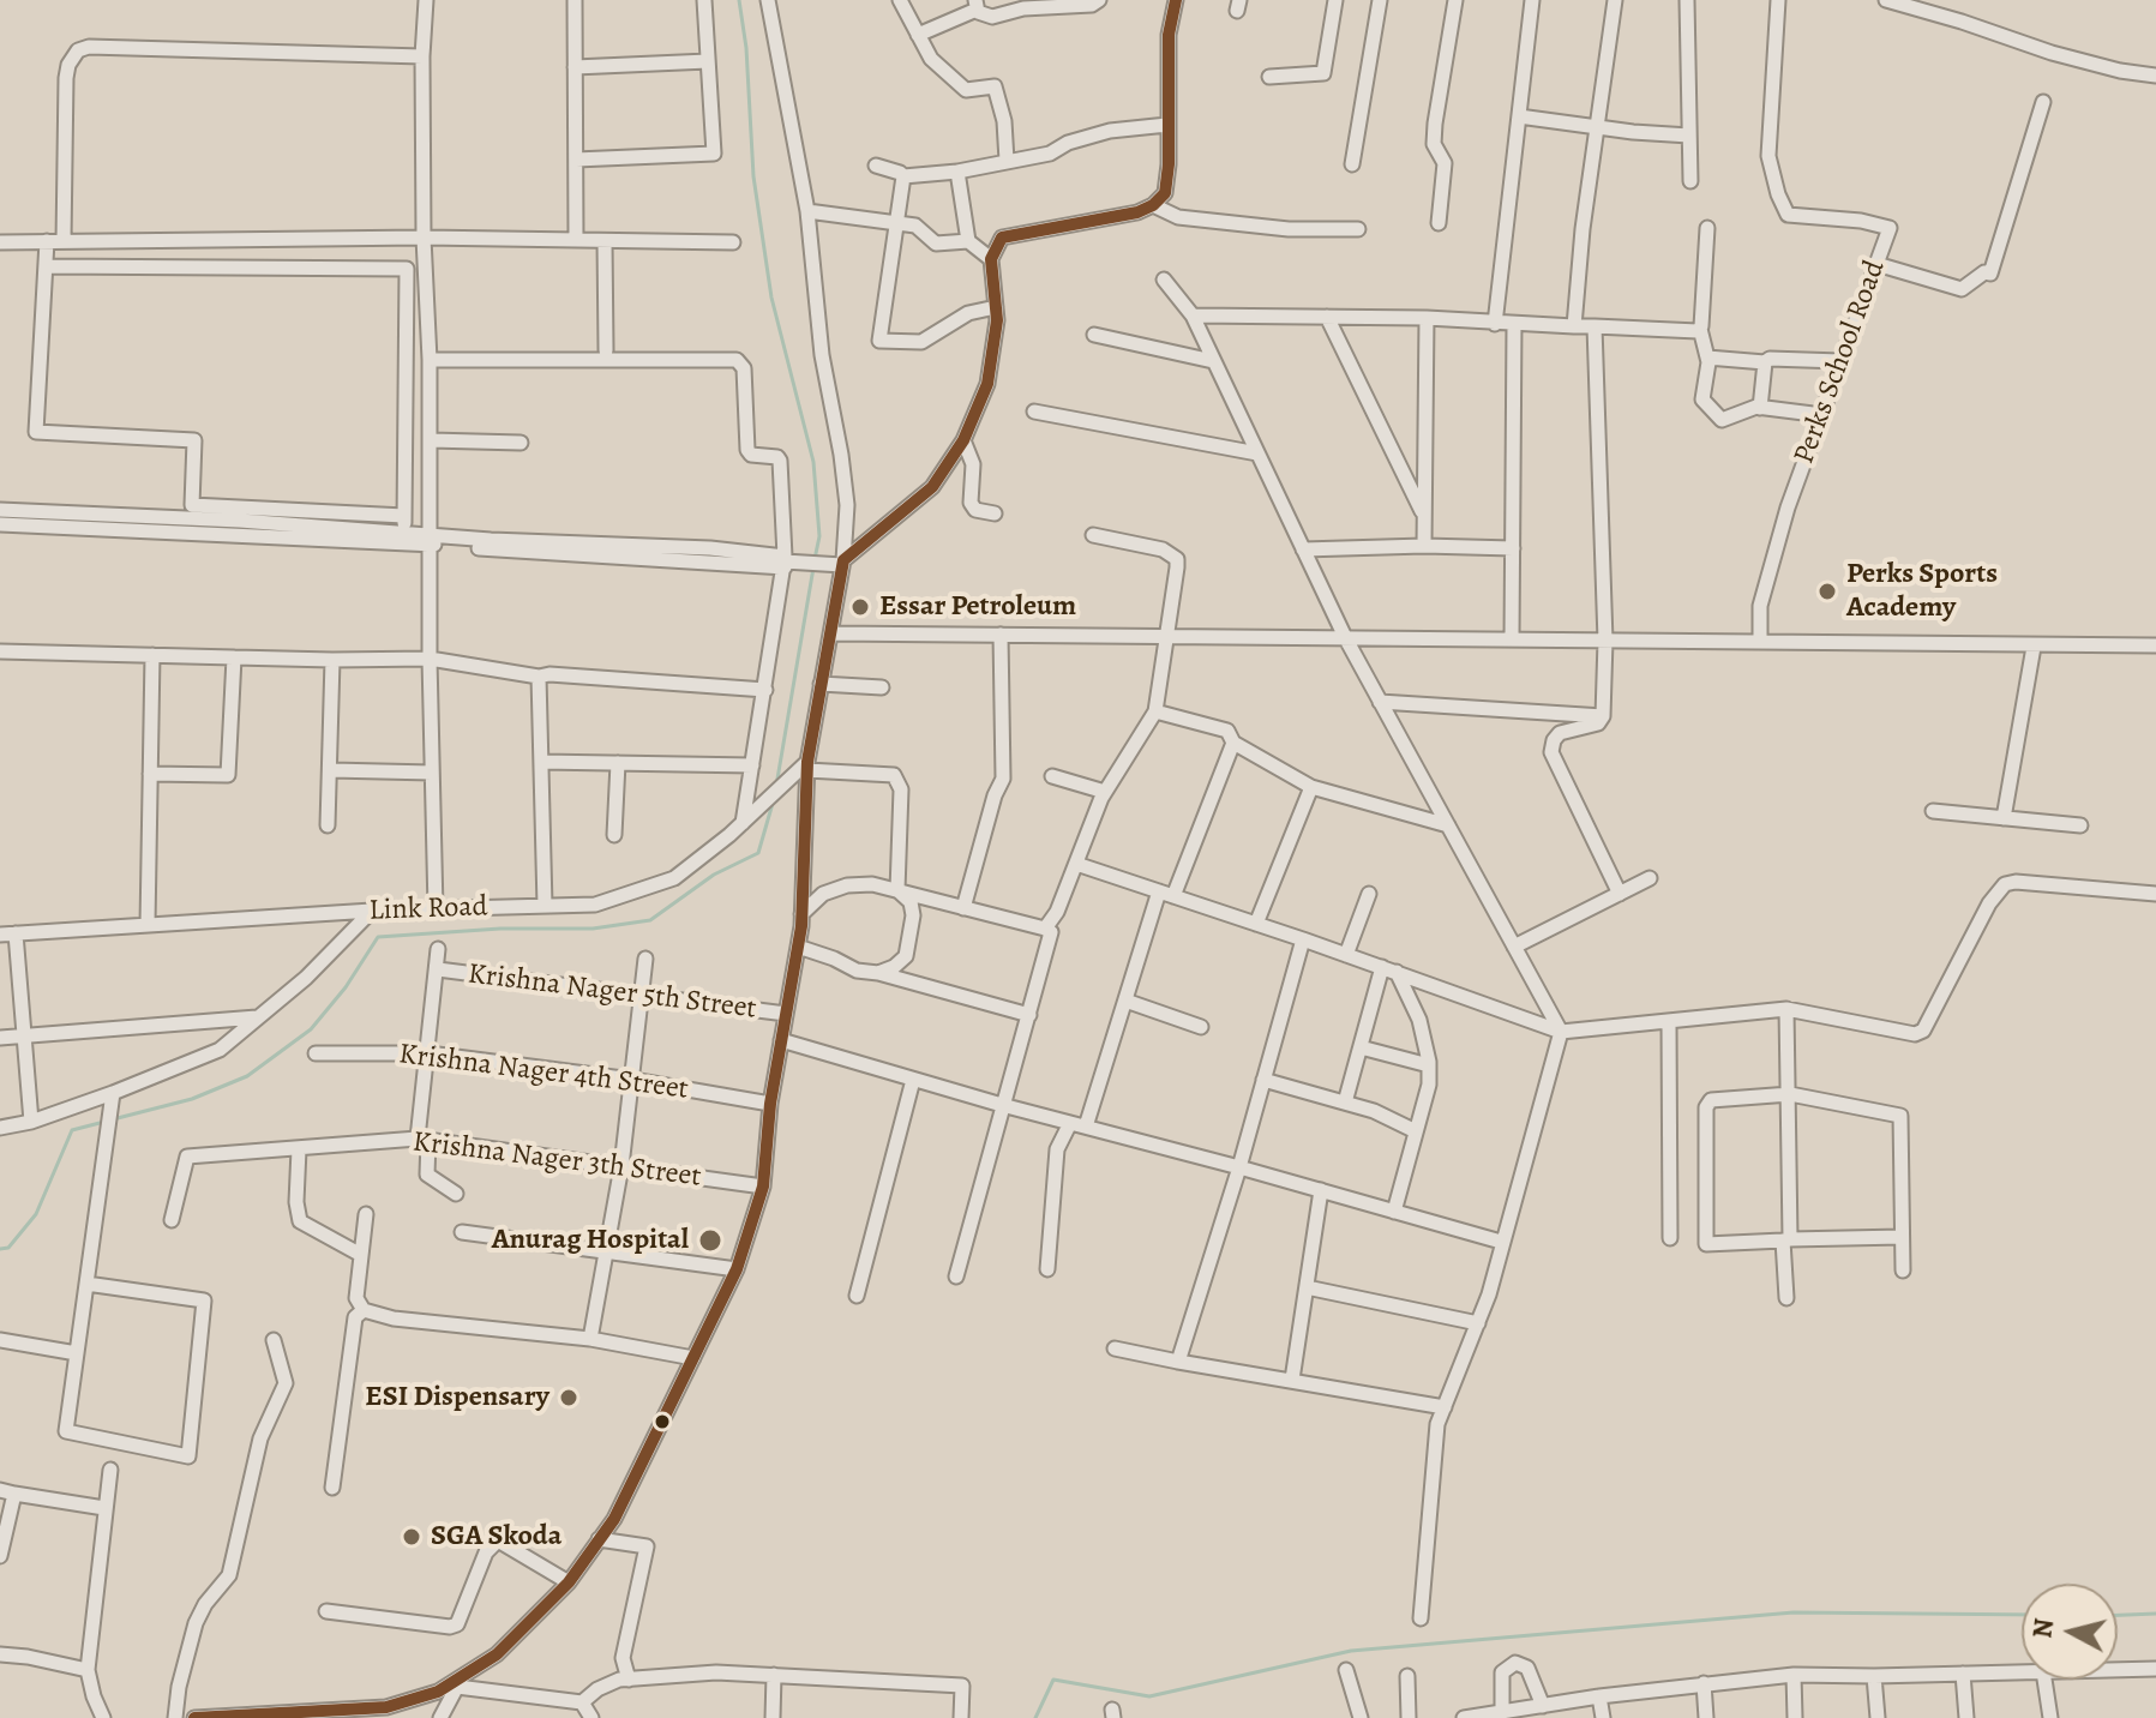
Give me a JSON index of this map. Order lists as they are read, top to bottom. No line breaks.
{"streets":{"street":["Perks School Road","Link Road","Krishna Nager 5th Street","Krishna Nager 4th Street","Krishna Nager 3th Street"]},"places":["Perks Sports Academy","Essar Petroleum","Anurag Hospital","ESI Dispensary","SGA Skoda"],"north":"left"}
